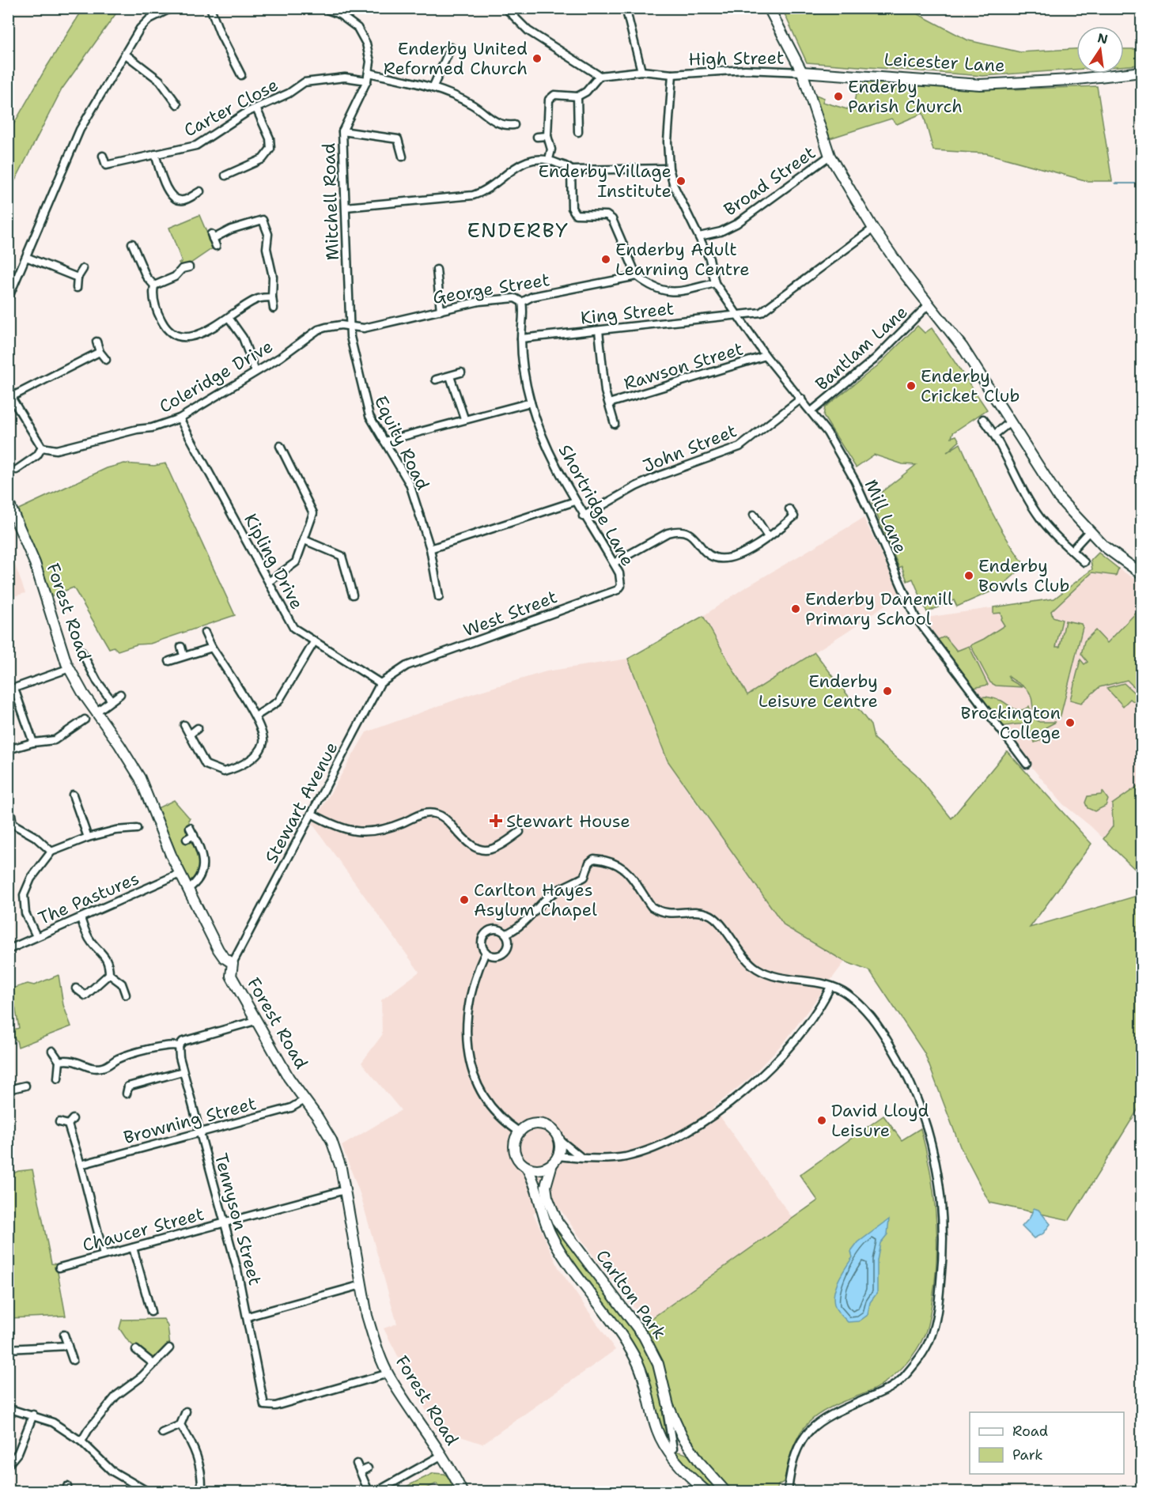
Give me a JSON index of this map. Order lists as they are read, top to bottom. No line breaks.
{"streets":{"street":["High Street","Leicester Lane","Carter Close","Broad Street","Mitchell Road","George Street","King Street","Bantlam Lane","Rawson Street","Coleridge Drive","Equity Road","John Street","Shortridge Lane","Mill Lane","Kipling Drive","Forest Road","West Street","Stewart Avenue","The Pastures","Browning Street","Tennyson Street","Chaucer Street","Carlton Park"]},"crossings":[["High Street","Leicester Lane"],["Carter Close","Mitchell Road"],["Mitchell Road","George Street"],["Mitchell Road","Coleridge Drive"],["Mitchell Road","Equity Road"],["George Street","Coleridge Drive"],["George Street","Equity Road"],["George Street","Shortridge Lane"],["King Street","Shortridge Lane"],["King Street","Mill Lane"],["Bantlam Lane","Mill Lane"],["Rawson Street","Mill Lane"],["Coleridge Drive","Equity Road"],["Coleridge Drive","Kipling Drive"],["John Street","Shortridge Lane"],["John Street","Mill Lane"],["Shortridge Lane","West Street"],["Kipling Drive","Stewart Avenue"],["Forest Road","Stewart Avenue"],["Forest Road","The Pastures"],["Forest Road","Browning Street"],["Forest Road","Tennyson Street"],["Forest Road","Chaucer Street"],["West Street","Stewart Avenue"],["Browning Street","Tennyson Street"],["Tennyson Street","Chaucer Street"]],"districts":["ENDERBY"],"places":{"other":["Enderby United Reformed Church","Enderby Parish Church","Enderby Village Institute","Enderby Adult Learning Centre","Enderby Cricket Club","Enderby Bowls Club","Enderby Danemill Primary School","Enderby Leisure Centre","Brockington College","Carlton Hayes Asylum Chapel","David Lloyd Leisure"],"health":["Stewart House"]},"legend":["Road","Park"],"north":"top"}
